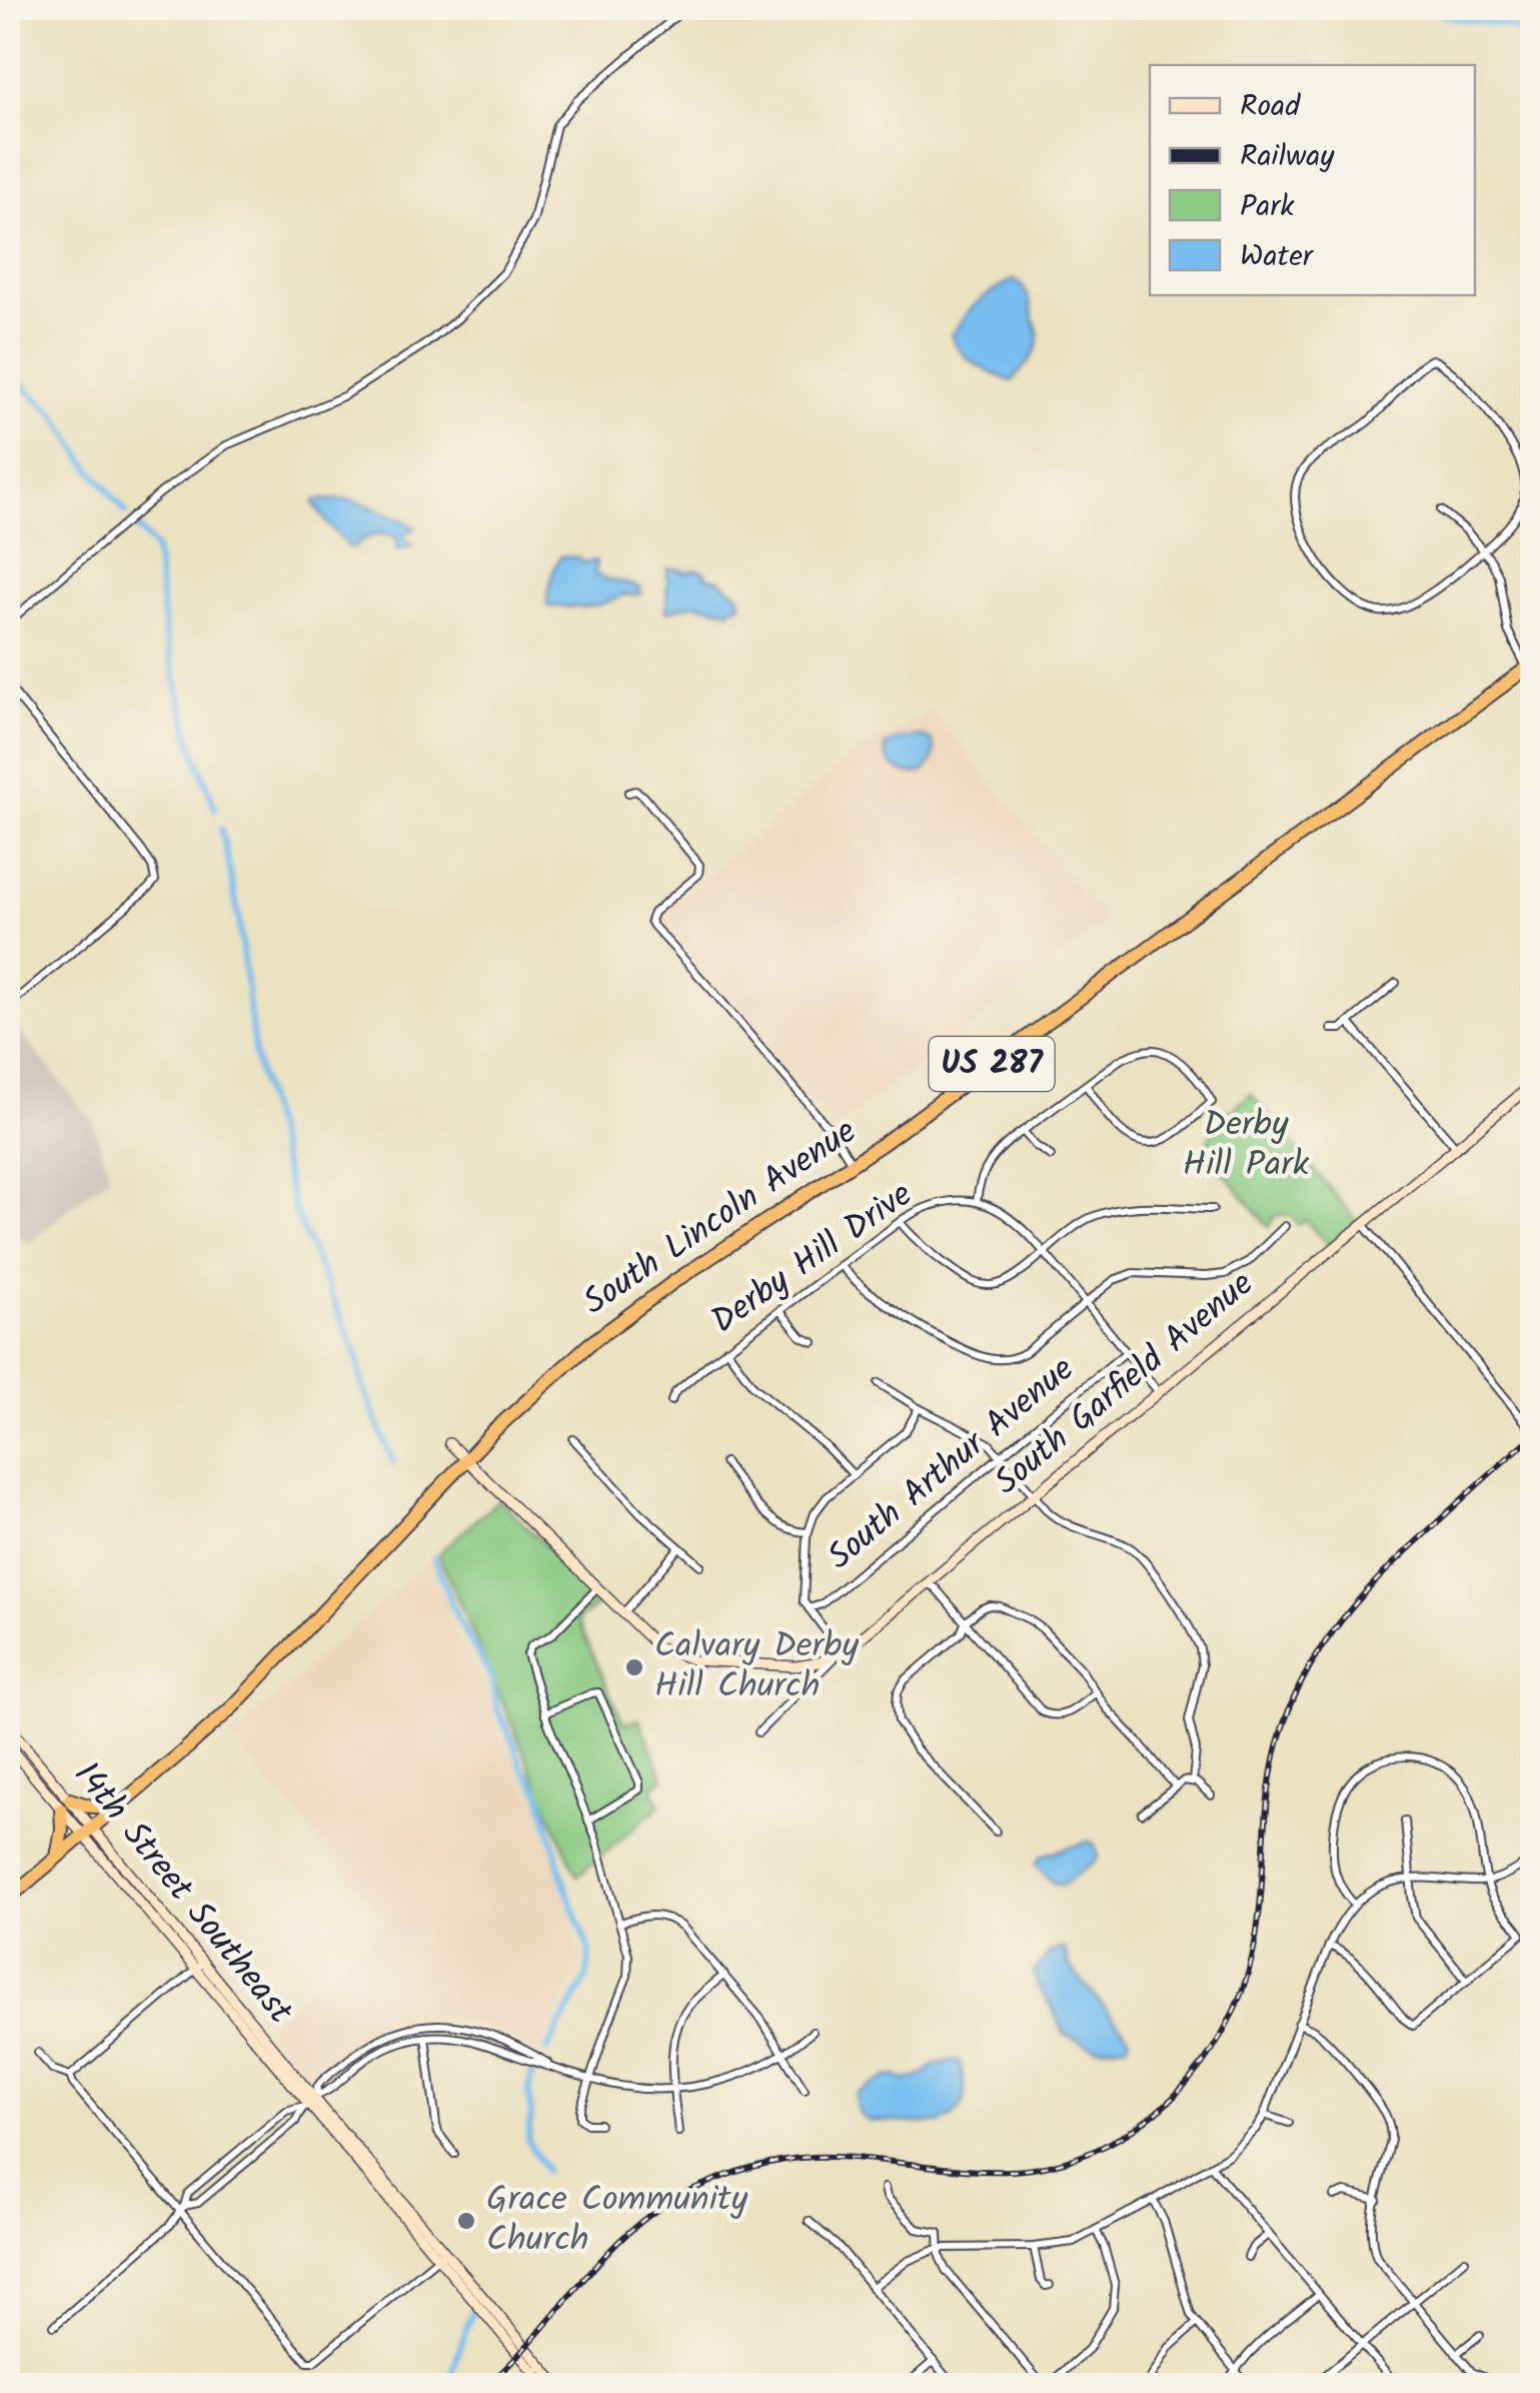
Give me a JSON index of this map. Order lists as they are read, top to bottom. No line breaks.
{"streets":{"highway":["US 287","South Lincoln Avenue"],"street":["Derby Hill Drive","South Garfield Avenue","South Arthur Avenue","14th Street Southeast"]},"crossings":[["South Lincoln Avenue","14th Street Southeast"]],"parks":["Derby Hill Park"],"places":["Calvary Derby Hill Church","Grace Community Church"],"legend":["Road","Railway","Park","Water"]}
